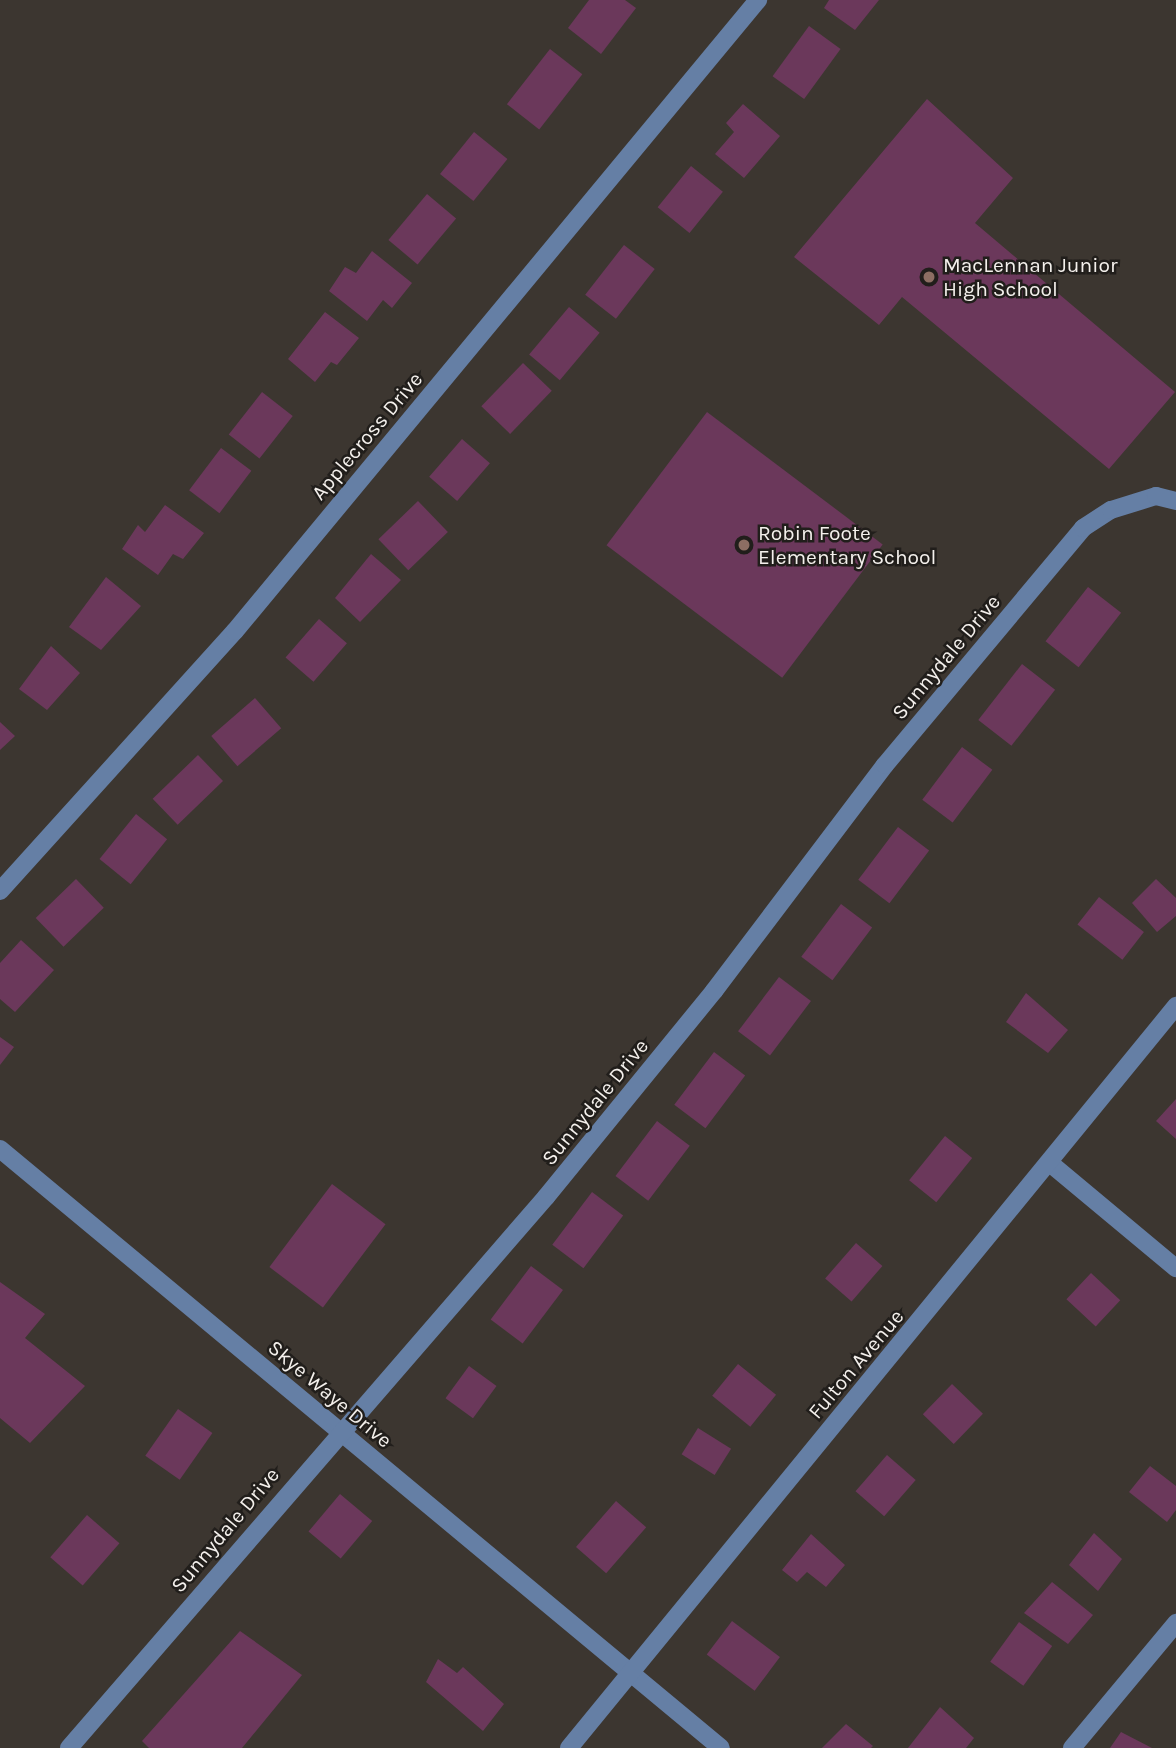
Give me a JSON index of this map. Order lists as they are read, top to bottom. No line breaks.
{"streets":{"street":["Applecross Drive","Sunnydale Drive","Fulton Avenue","Skye Waye Drive"]},"crossings":[["Sunnydale Drive","Skye Waye Drive"],["Fulton Avenue","Skye Waye Drive"]],"places":["MacLennan Junior High School","Robin Foote Elementary School"]}
